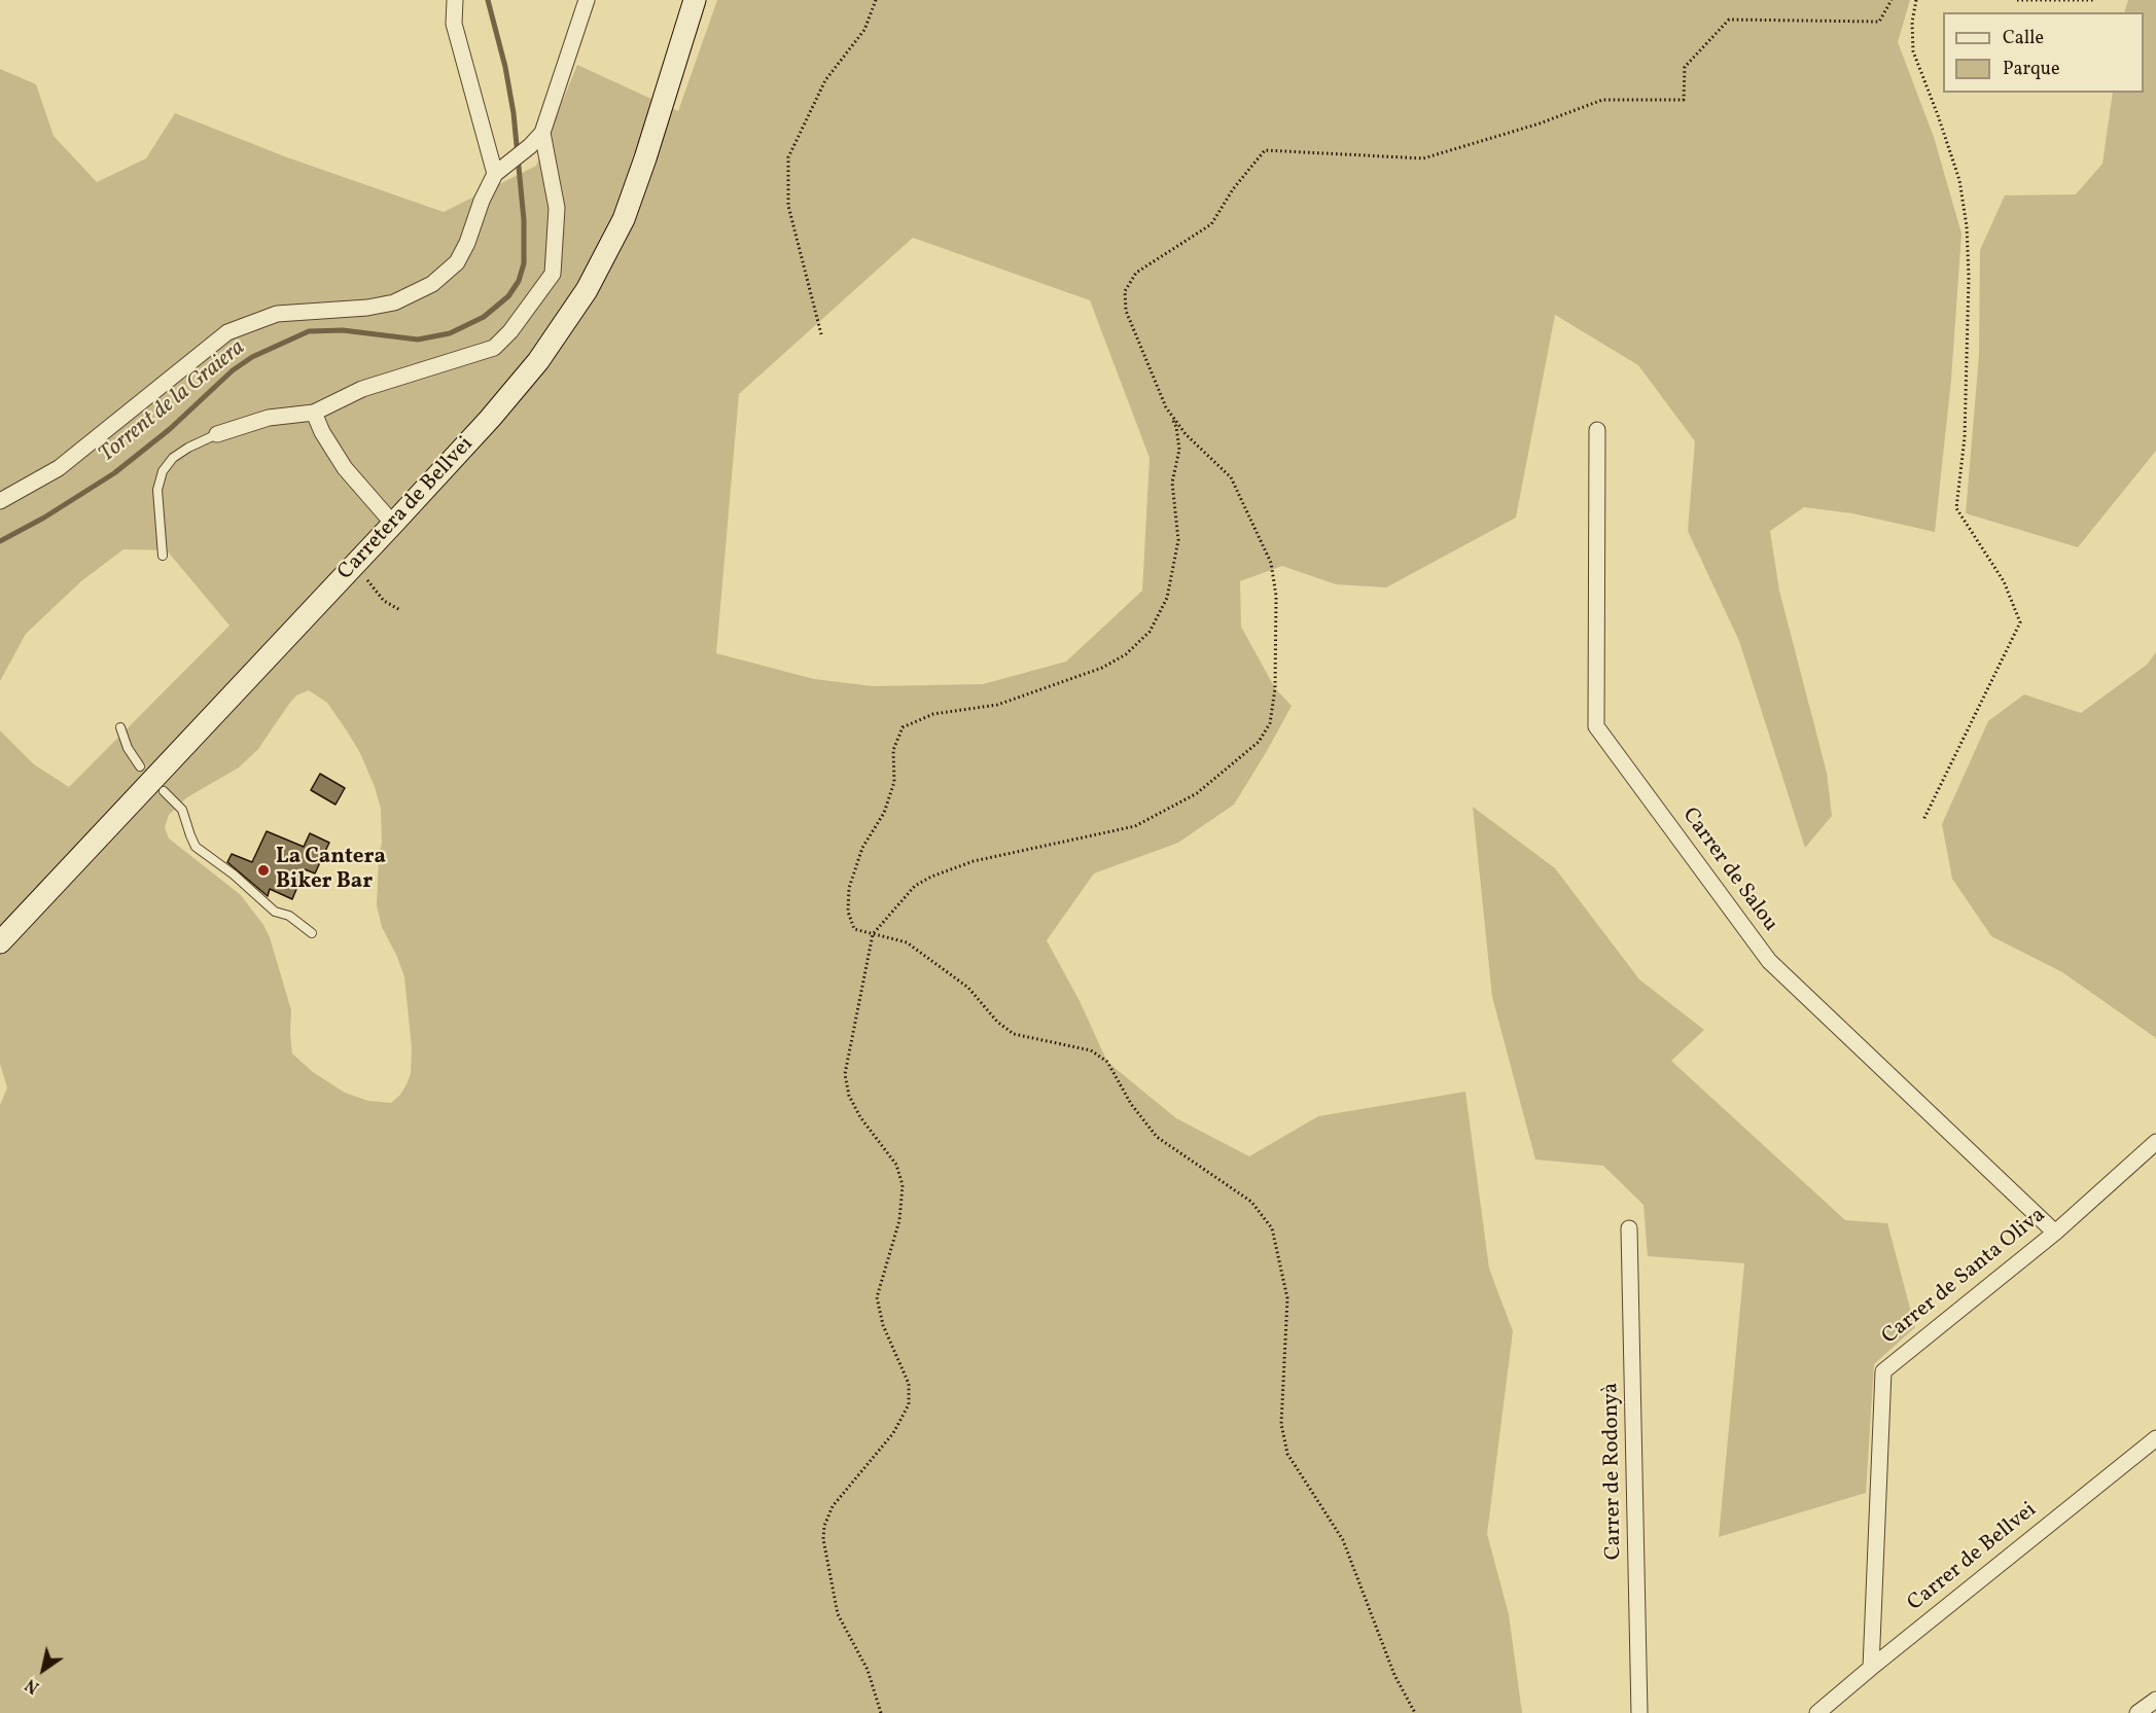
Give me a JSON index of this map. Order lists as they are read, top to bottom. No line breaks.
{"streets":{"main road":["Carretera de Bellvei"],"street":["Carrer de Salou","Carrer de Santa Oliva","Carrer de Rodonyà","Carrer de Bellvei"]},"crossings":[["Carrer de Salou","Carrer de Santa Oliva"],["Carrer de Santa Oliva","Carrer de Bellvei"]],"water":["Torrent de la Graiera"],"places":["La Cantera Biker Bar"],"legend":["Calle","Parque"],"north":"bottom left"}
